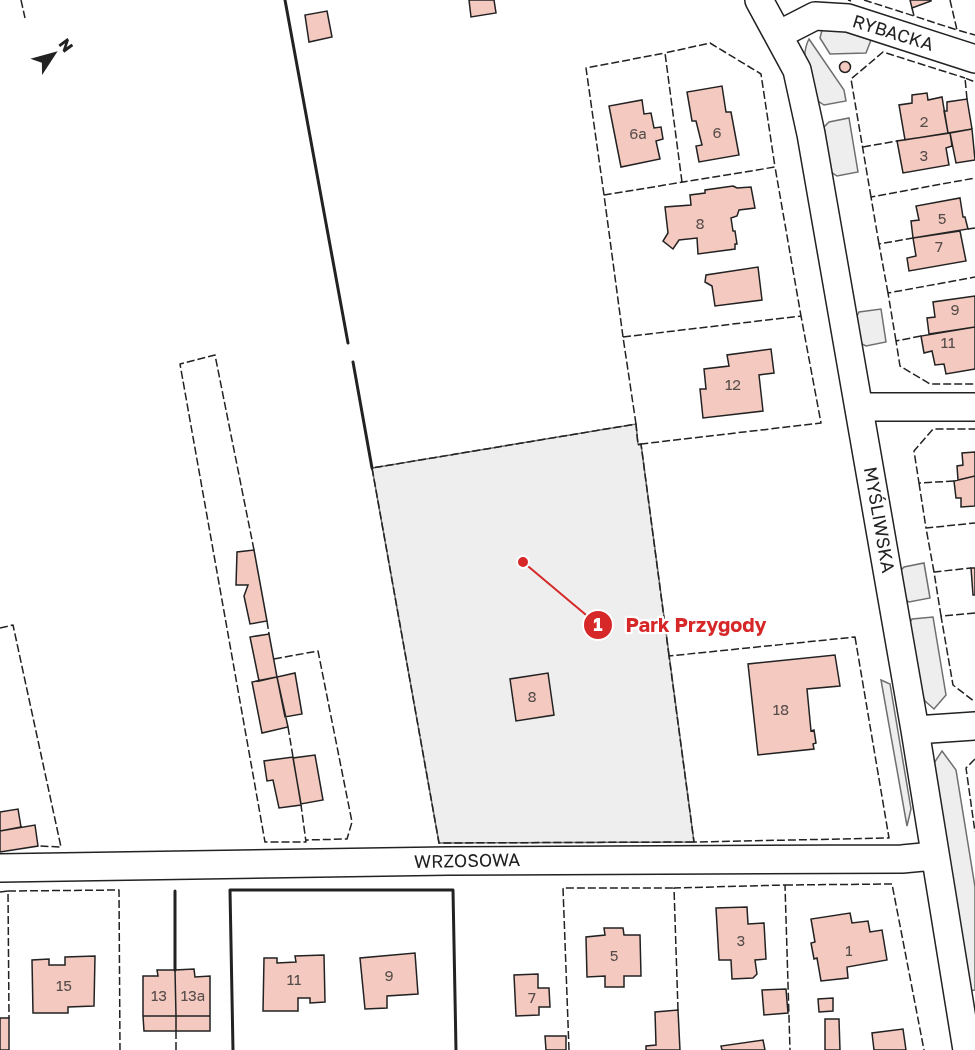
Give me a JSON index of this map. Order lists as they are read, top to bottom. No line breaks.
{"streets":{"street":["RYBACKA","MYŚLIWSKA","WRZOSOWA"]},"crossings":[["RYBACKA","MYŚLIWSKA"],["MYŚLIWSKA","WRZOSOWA"]],"places":["Park Przygody"],"house_numbers":["2","6","6a","3","5","8","7","9","11","12","8","18","3","1","5","9","11","15","13","13a","7"],"north":"top right"}
